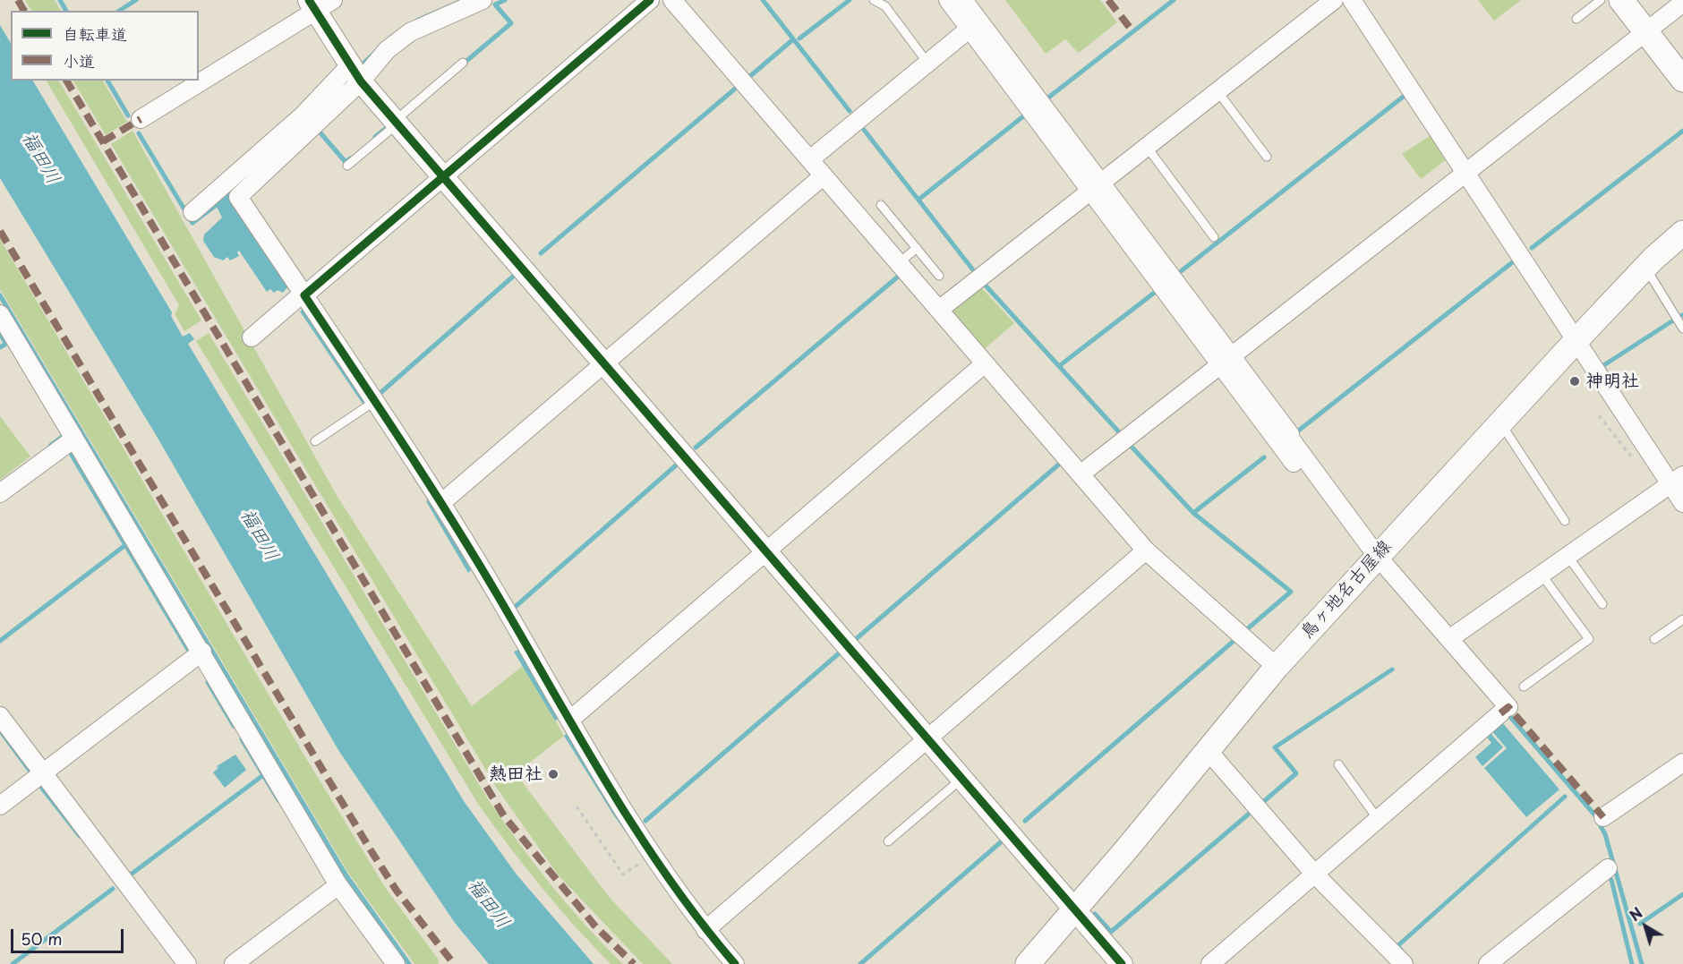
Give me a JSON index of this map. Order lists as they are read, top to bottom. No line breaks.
{"streets":{"main road":["鳥ヶ地名古屋線"]},"water":["福田川"],"places":["神明社","熱田社"],"legend":["自転車道","小道"],"scale_bar":"50 m","north":"top left"}
